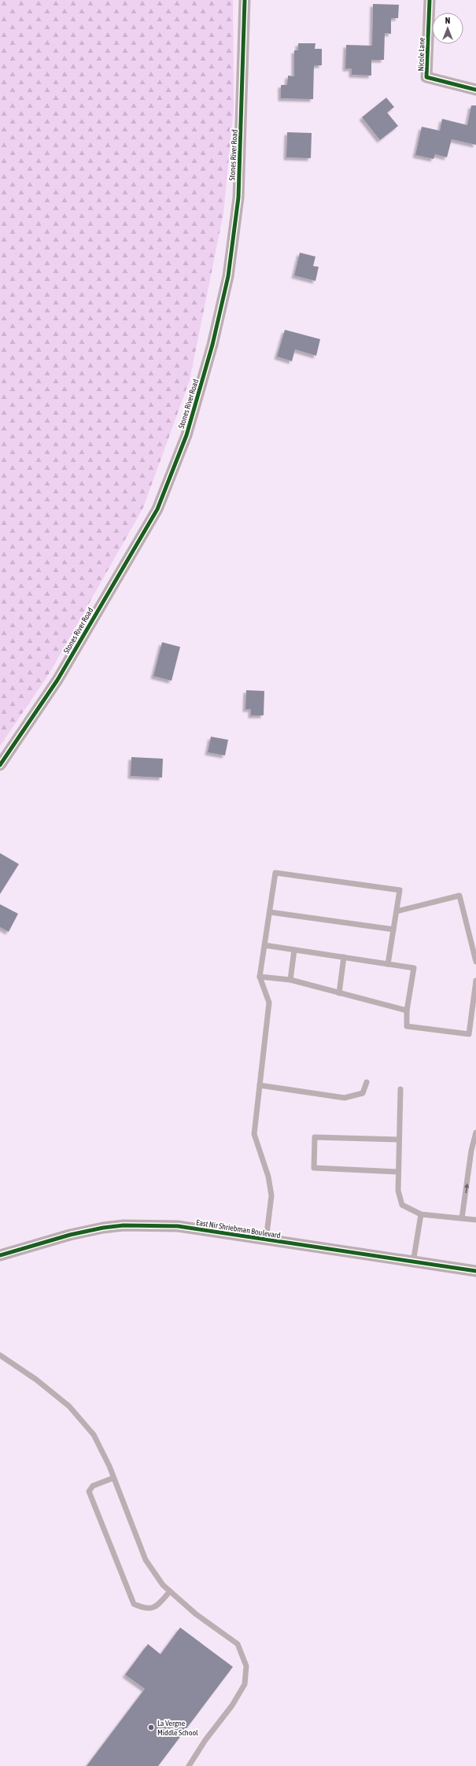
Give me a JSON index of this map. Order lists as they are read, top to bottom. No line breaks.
{"streets":{"street":["Nicole Lane","Stones River Road","East Nir Shriebman Boulevard"]},"places":["La Vergne Middle School"],"north":"top"}
